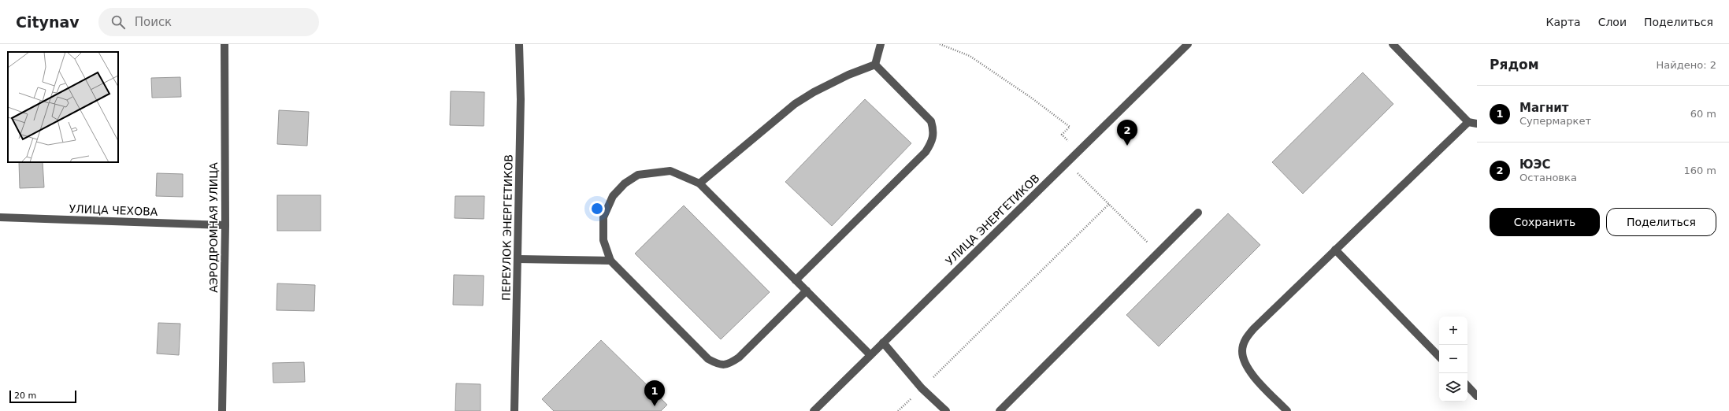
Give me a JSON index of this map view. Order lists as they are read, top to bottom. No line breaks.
{"streets":{"street":["УЛИЦА ЧЕХОВА","УЛИЦА ЭНЕРГЕТИКОВ","АЭРОДРОМНАЯ УЛИЦА","ПЕРЕУЛОК ЭНЕРГЕТИКОВ"]},"crossings":[["УЛИЦА ЧЕХОВА","АЭРОДРОМНАЯ УЛИЦА"]],"scale_bar":"20 m","page":{"header":"Citynav","search":"Поиск","nav":["Карта","Слои","Поделиться"],"heading":["Рядом","Найдено: 2"],"list":[{"mark":"1","name":"Магнит","note":"Супермаркет","value":"60 m"},{"mark":"2","name":"ЮЭС","note":"Остановка","value":"160 m"}],"pins":["2","1"],"buttons":["Сохранить","Поделиться"],"map_buttons":["+","−"],"scale":"20 m"}}
